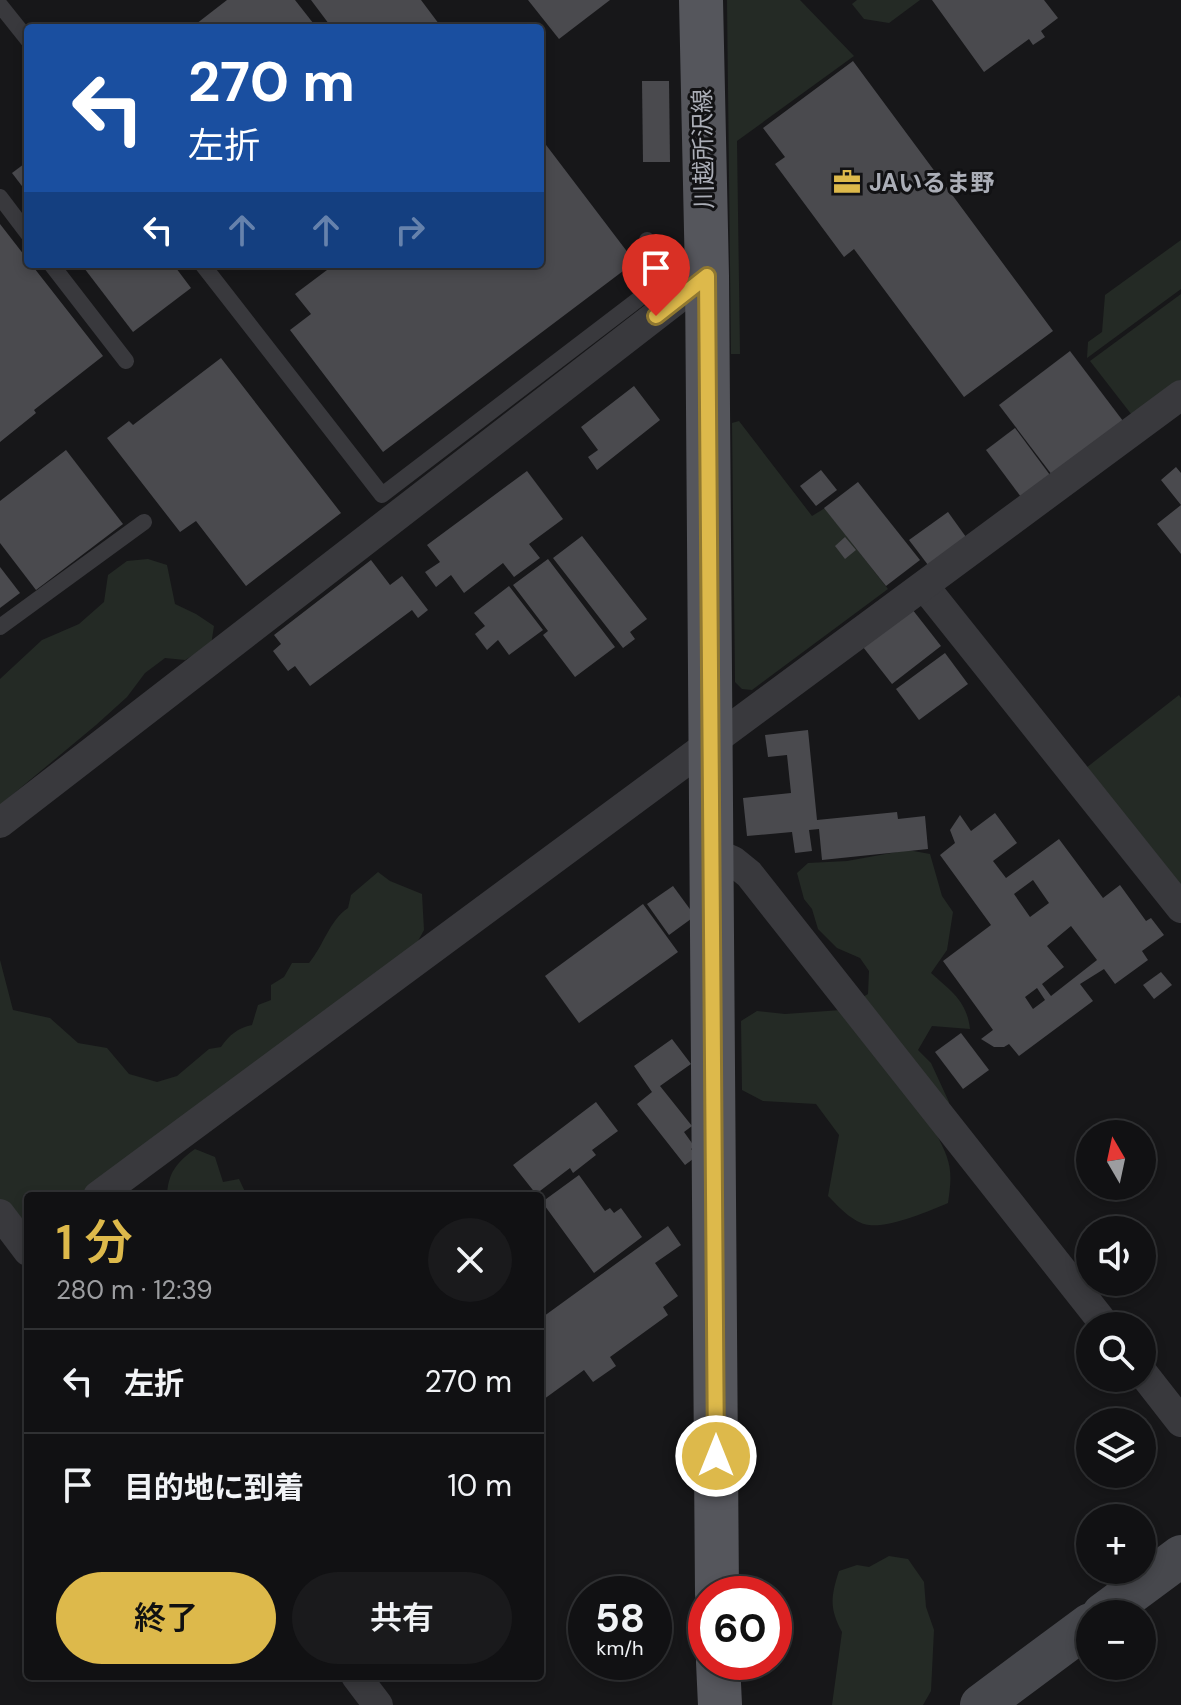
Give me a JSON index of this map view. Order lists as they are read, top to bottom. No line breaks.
{"streets":{"main road":["川越所沢線"]},"places":{"office":["JAいるま野"]},"north":"top","page":{"turn":["270 m","左折"],"map_buttons":["+","−"],"heading":["1 分","280 m · 12:39"],"list":[{"name":"左折","value":"270 m"},{"name":"目的地に到着","value":"10 m"}],"buttons":["終了","共有"],"speed":"58 km/h","limit":"60"}}
